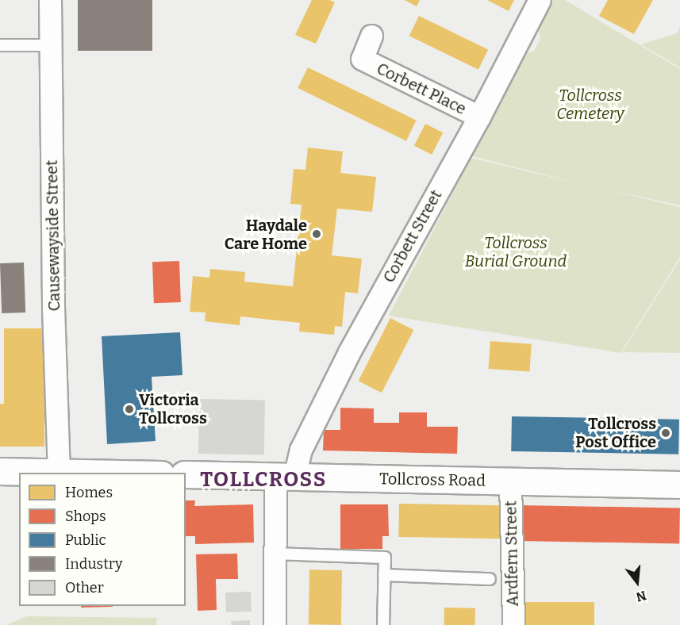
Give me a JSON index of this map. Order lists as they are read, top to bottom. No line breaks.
{"streets":{"street":["Corbett Place","Causewayside Street","Corbett Street","Tollcross Road","Ardfern Street"]},"crossings":[["Corbett Place","Corbett Street"],["Corbett Street","Tollcross Road"],["Tollcross Road","Ardfern Street"]],"districts":["TOLLCROSS"],"parks":["Tollcross Cemetery","Tollcross Burial Ground"],"places":["Haydale Care Home","Victoria Tollcross","Tollcross Post Office"],"legend":["Homes","Shops","Public","Industry","Other"],"north":"bottom"}
